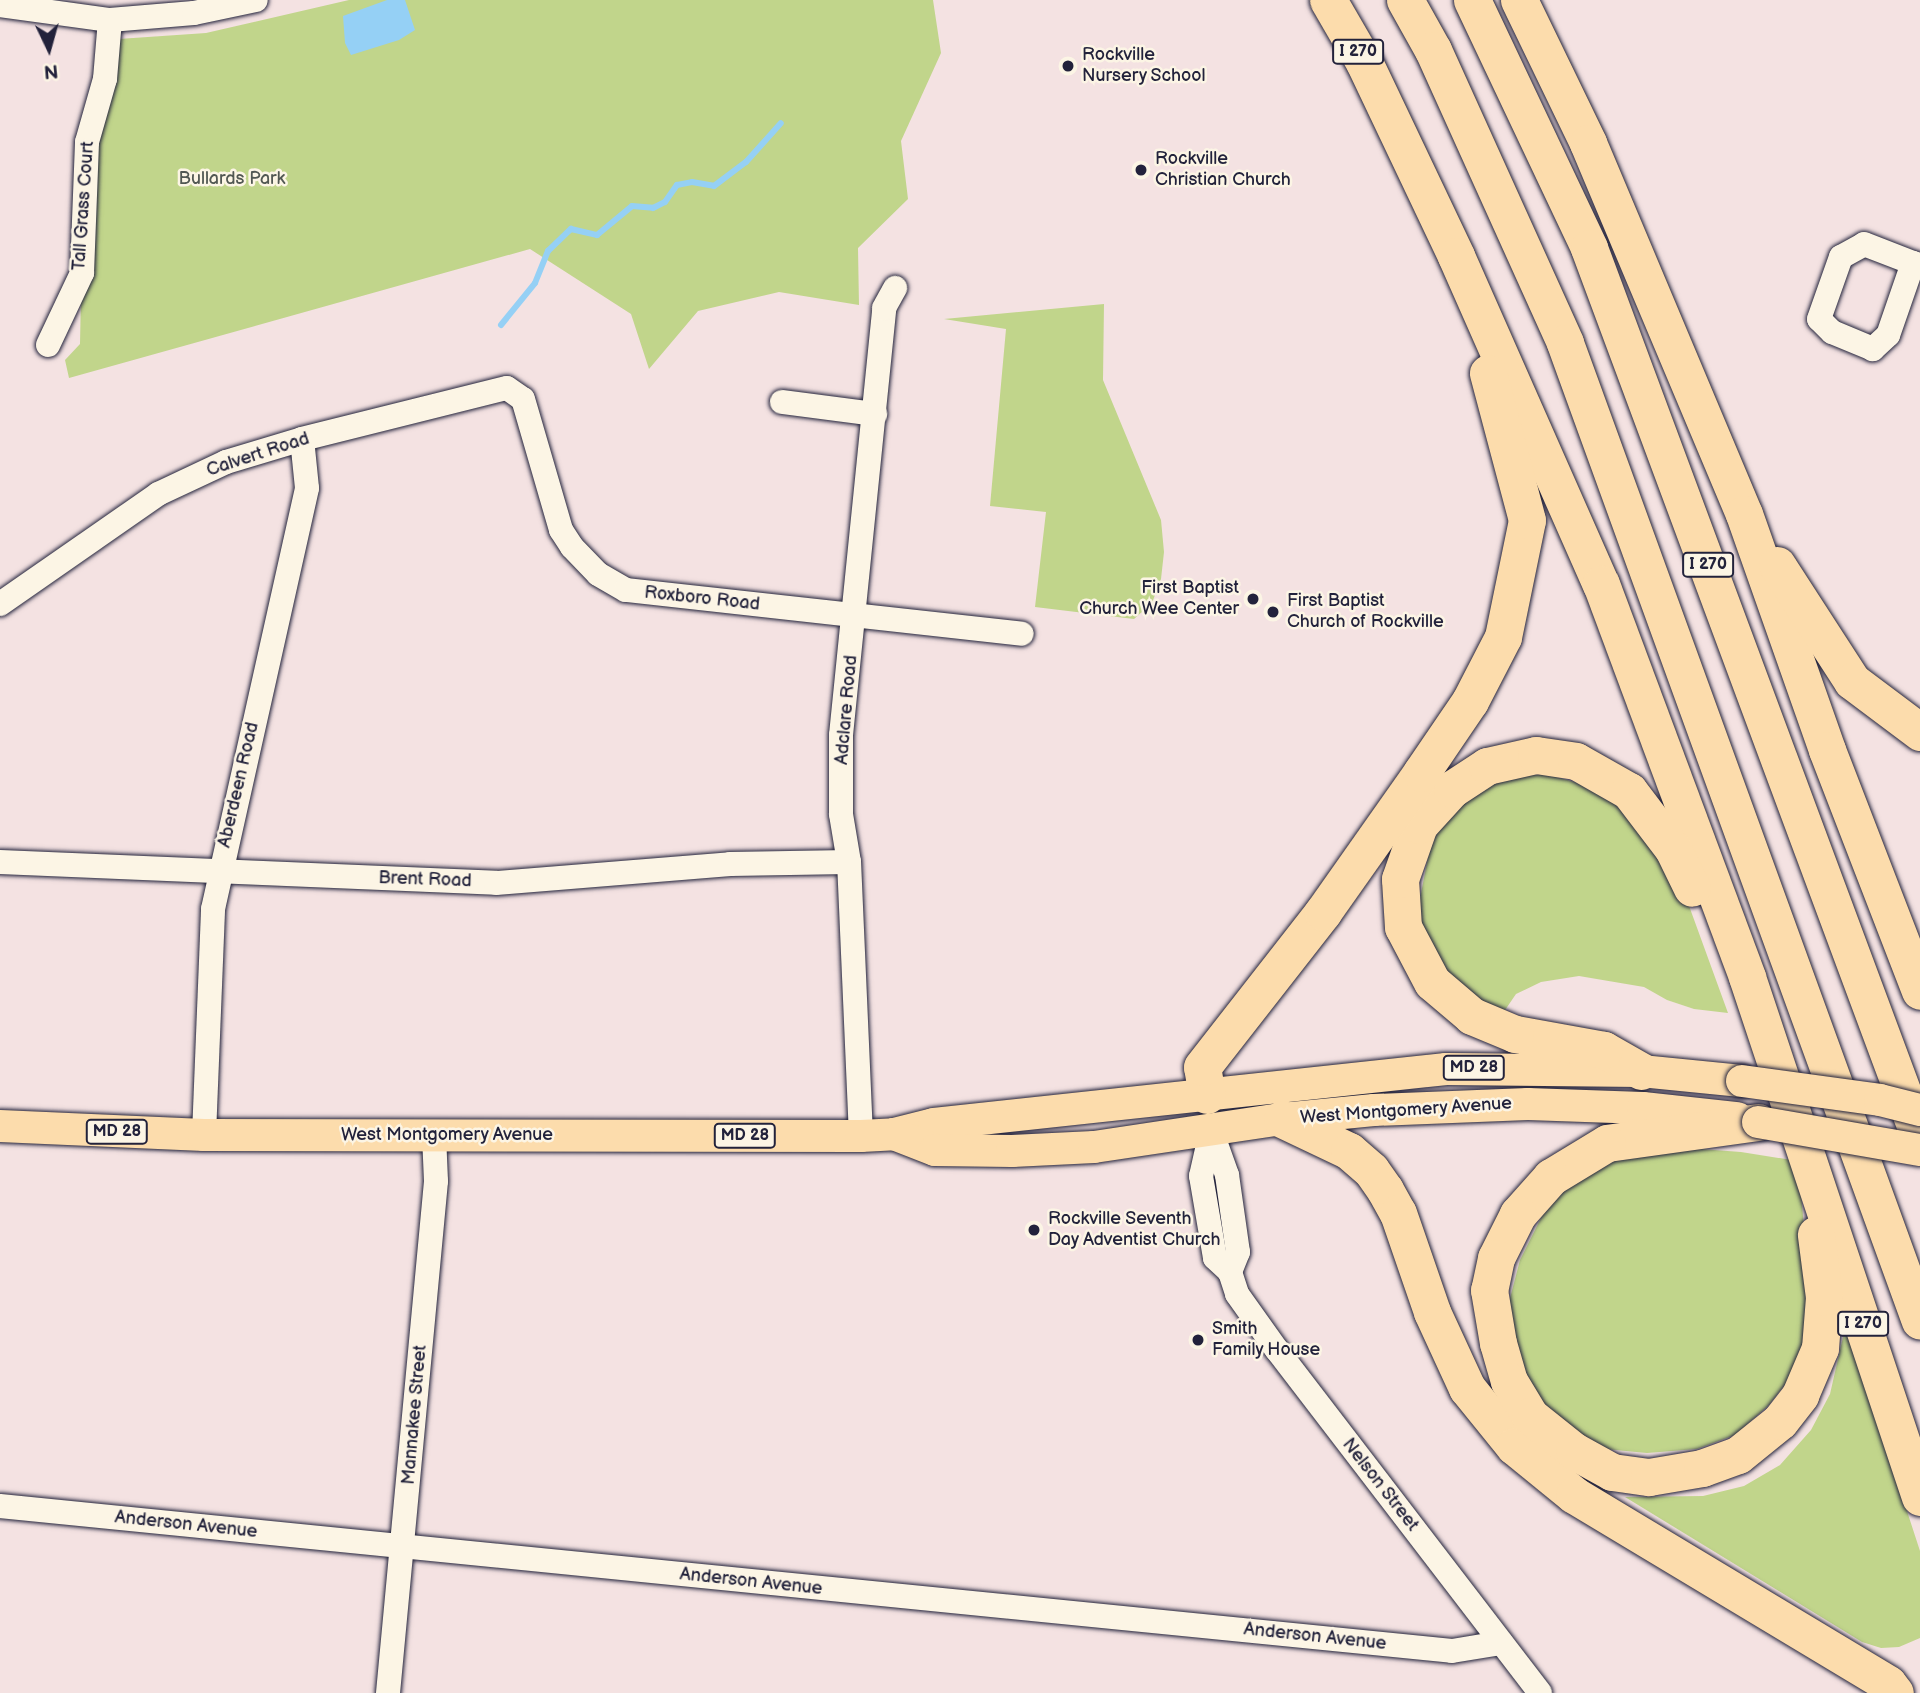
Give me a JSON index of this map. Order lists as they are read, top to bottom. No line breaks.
{"streets":{"highway":["I 270"],"main road":["MD 28","West Montgomery Avenue"],"street":["Tall Grass Court","Calvert Road","Roxboro Road","Adclare Road","Aberdeen Road","Brent Road","Mannakee Street","Nelson Street","Anderson Avenue"]},"crossings":[["Calvert Road","Roxboro Road"],["Calvert Road","Aberdeen Road"],["Roxboro Road","Adclare Road"],["Adclare Road","Brent Road"],["Adclare Road","West Montgomery Avenue"],["Aberdeen Road","Brent Road"],["Aberdeen Road","West Montgomery Avenue"],["West Montgomery Avenue","Mannakee Street"],["West Montgomery Avenue","Nelson Street"],["Mannakee Street","Anderson Avenue"],["Nelson Street","Anderson Avenue"]],"parks":["Bullards Park"],"places":["Rockville Nursery School","Rockville Christian Church","First Baptist Church Wee Center","First Baptist Church of Rockville","Rockville Seventh Day Adventist Church","Smith Family House"],"north":"bottom"}
